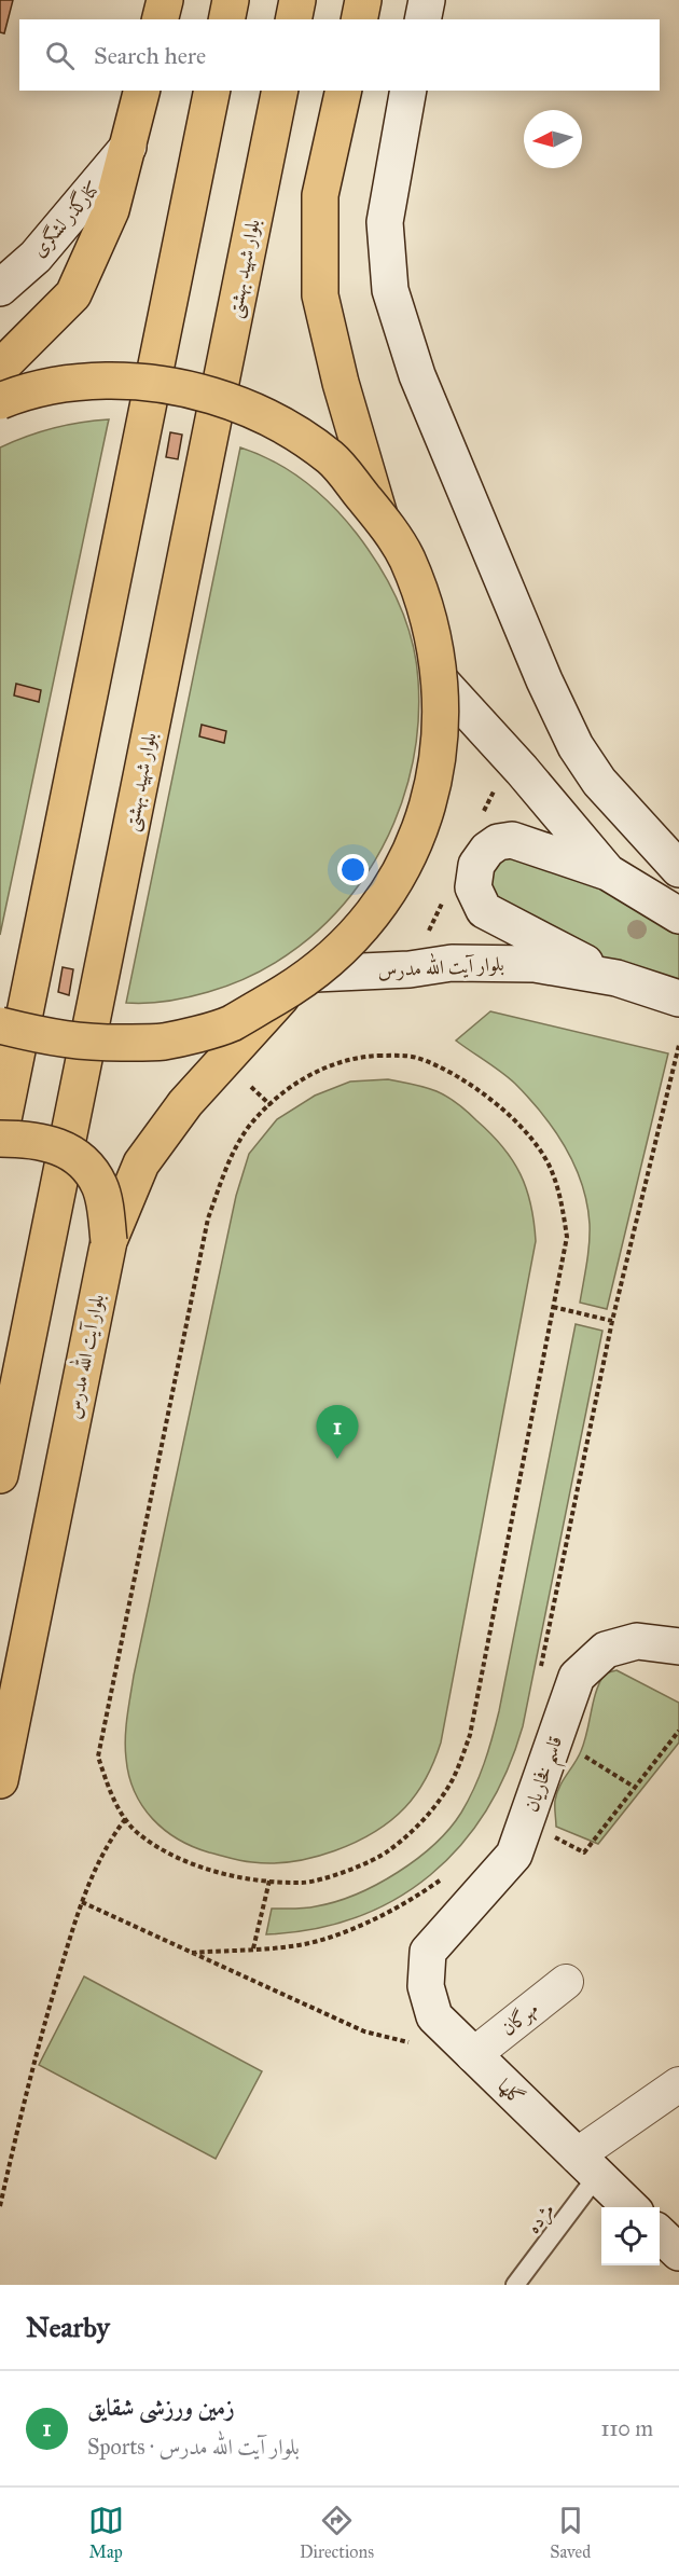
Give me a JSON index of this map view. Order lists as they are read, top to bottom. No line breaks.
{"streets":{"main road":["کنارگذر لشگری","بلوار شهید بهشتی","بلوار آیت الله مدرس","قاسم فخاریان","گلها"],"street":["مهرگان"],"lane":["مژده"]},"crossings":[["قاسم فخاریان","گلها"],["مهرگان","گلها"],["گلها","مژده"]],"north":"left","page":{"search":"Search here","pins":"1","heading":"Nearby","list":[{"mark":"1","name":"زمین ورزشی شقایق","note":"Sports · بلوار آیت الله مدرس","value":"110 m"}],"nav":["Map","Directions","Saved"]}}
